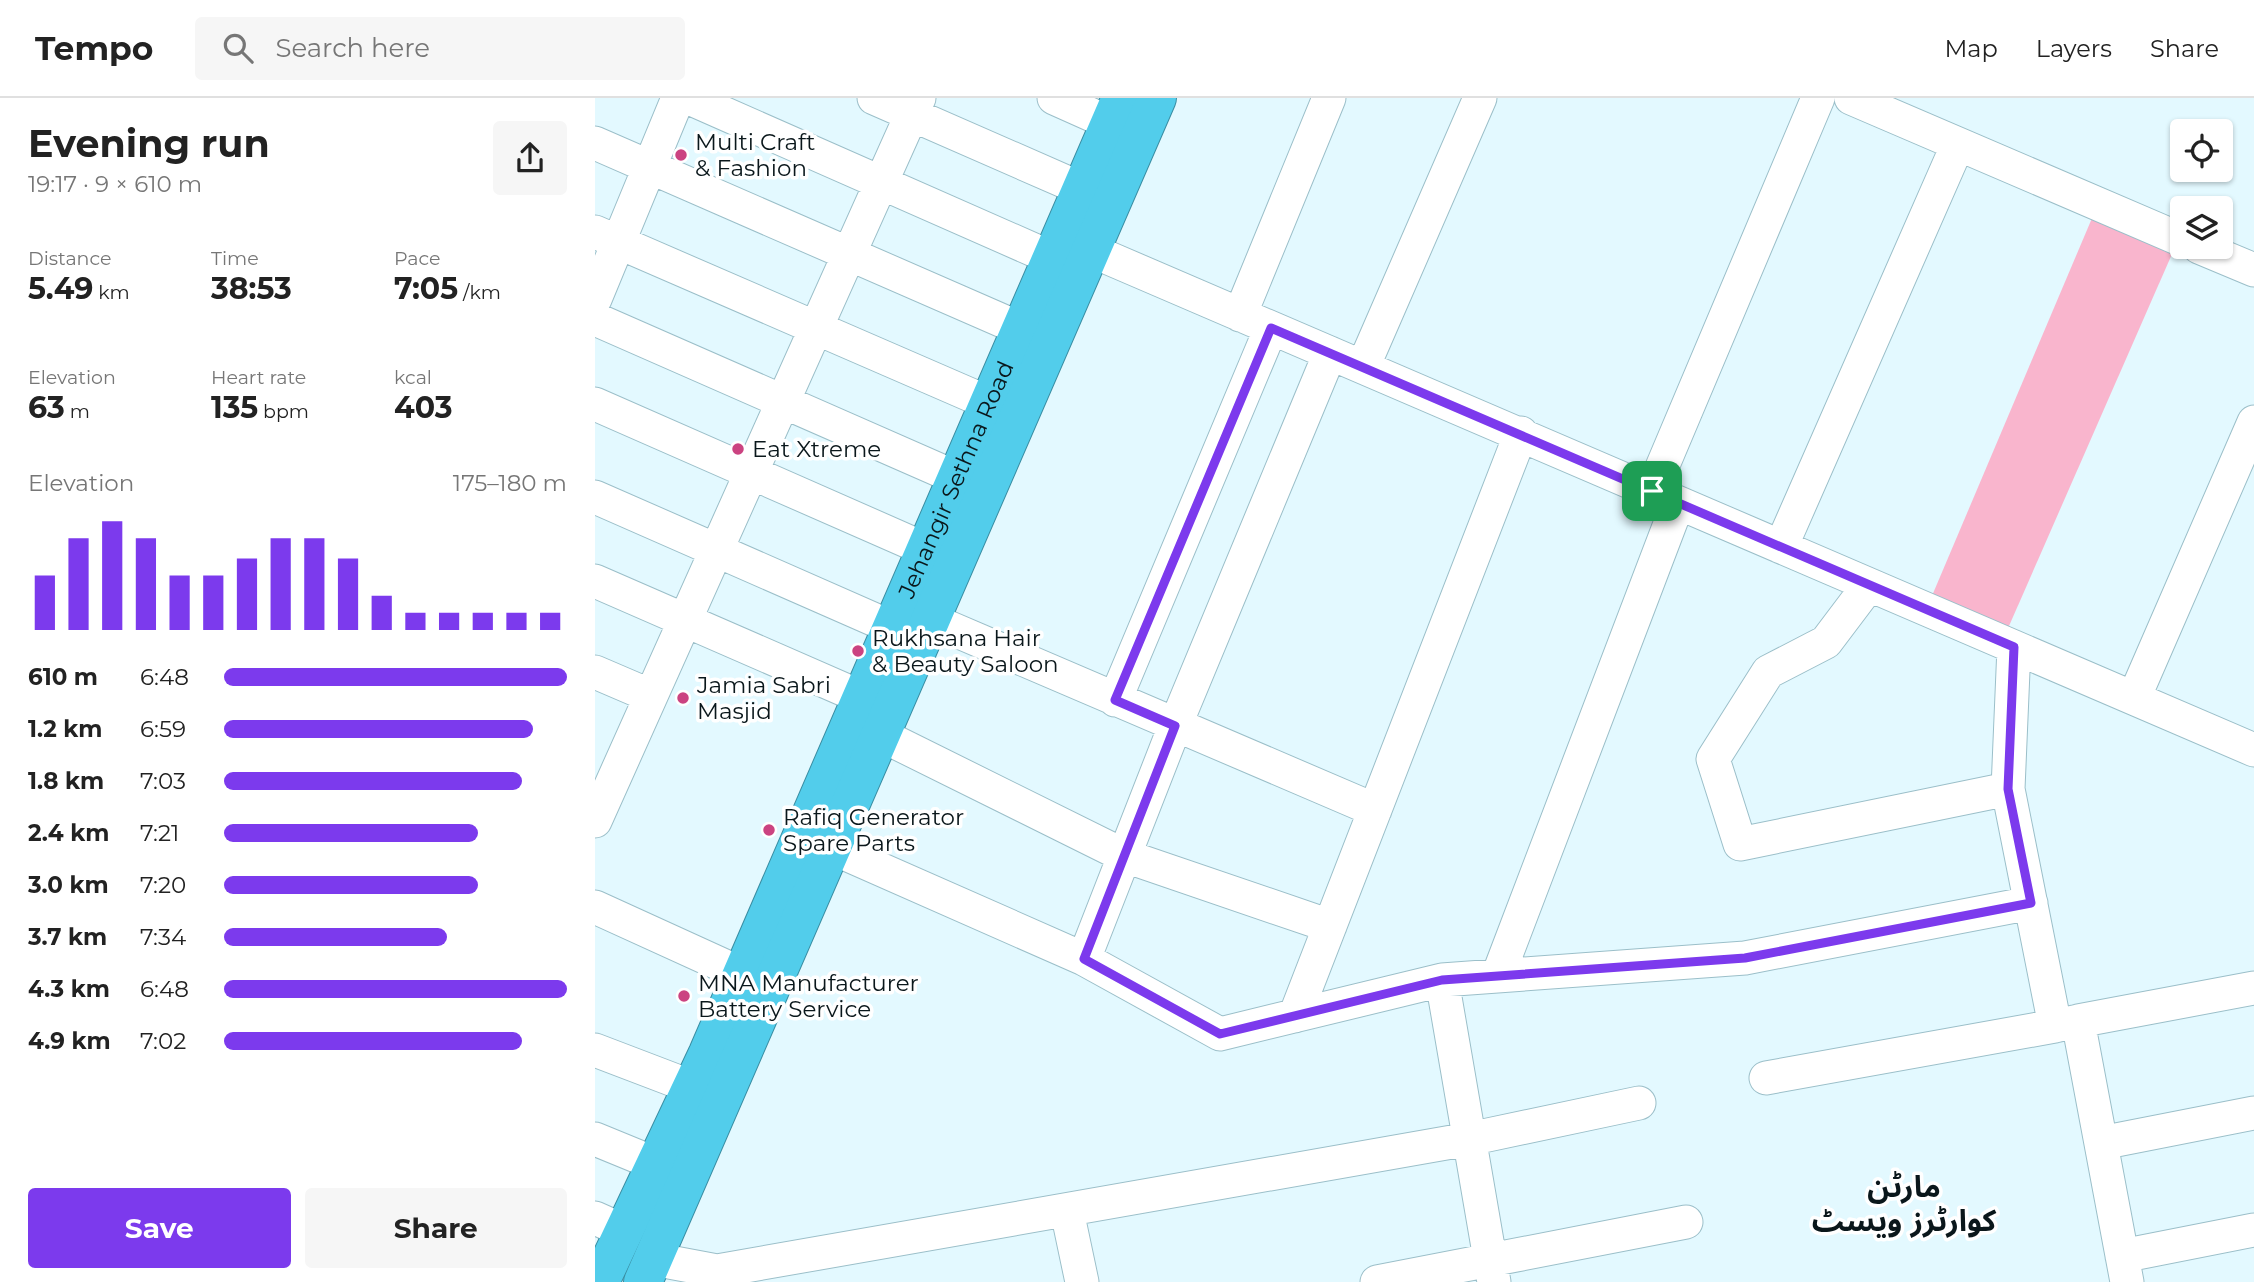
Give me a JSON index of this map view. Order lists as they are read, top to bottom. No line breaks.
{"streets":{"highway":["Jehangir Sethna Road"]},"districts":["مارٹن کوارٹرز ویسٹ"],"places":["Multi Craft & Fashion","Eat Xtreme","Rukhsana Hair & Beauty Saloon","Jamia Sabri Masjid","Rafiq Generator Spare Parts","MNA Manufacturer Battery Service"],"page":{"header":"Tempo","search":"Search here","nav":["Map","Layers","Share"],"heading":["Evening run","19:17 · 9 × 610 m"],"stats":[["Distance","5.49 km"],["Time","38:53"],["Pace","7:05 /km"],["Elevation","63 m"],["Heart rate","135 bpm"],["kcal","403"]],"chart":["Elevation","175–180 m"],"list":[{"name":"610 m","note":"6:48"},{"name":"1.2 km","note":"6:59"},{"name":"1.8 km","note":"7:03"},{"name":"2.4 km","note":"7:21"},{"name":"3.0 km","note":"7:20"},{"name":"3.7 km","note":"7:34"},{"name":"4.3 km","note":"6:48"},{"name":"4.9 km","note":"7:02"}],"buttons":["Save","Share"]}}
